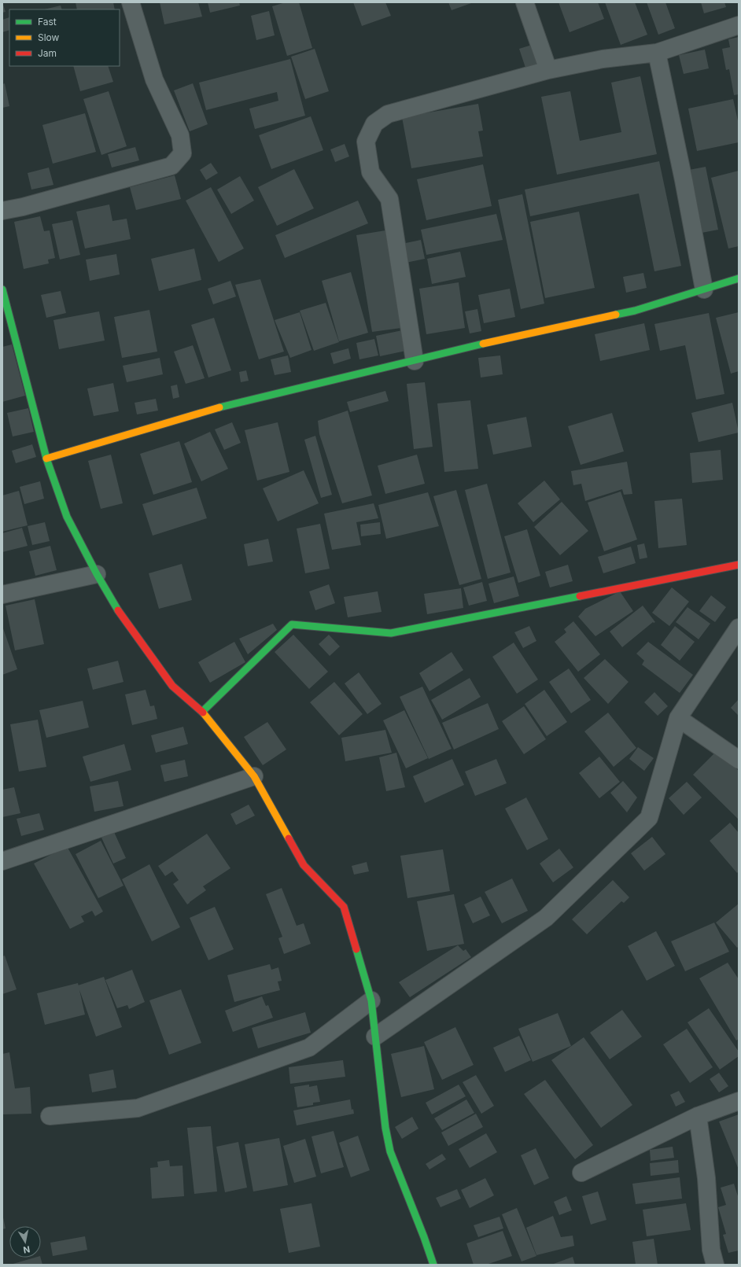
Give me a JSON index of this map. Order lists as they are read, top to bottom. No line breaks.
{"legend":["Fast","Slow","Jam"],"north":"bottom"}
